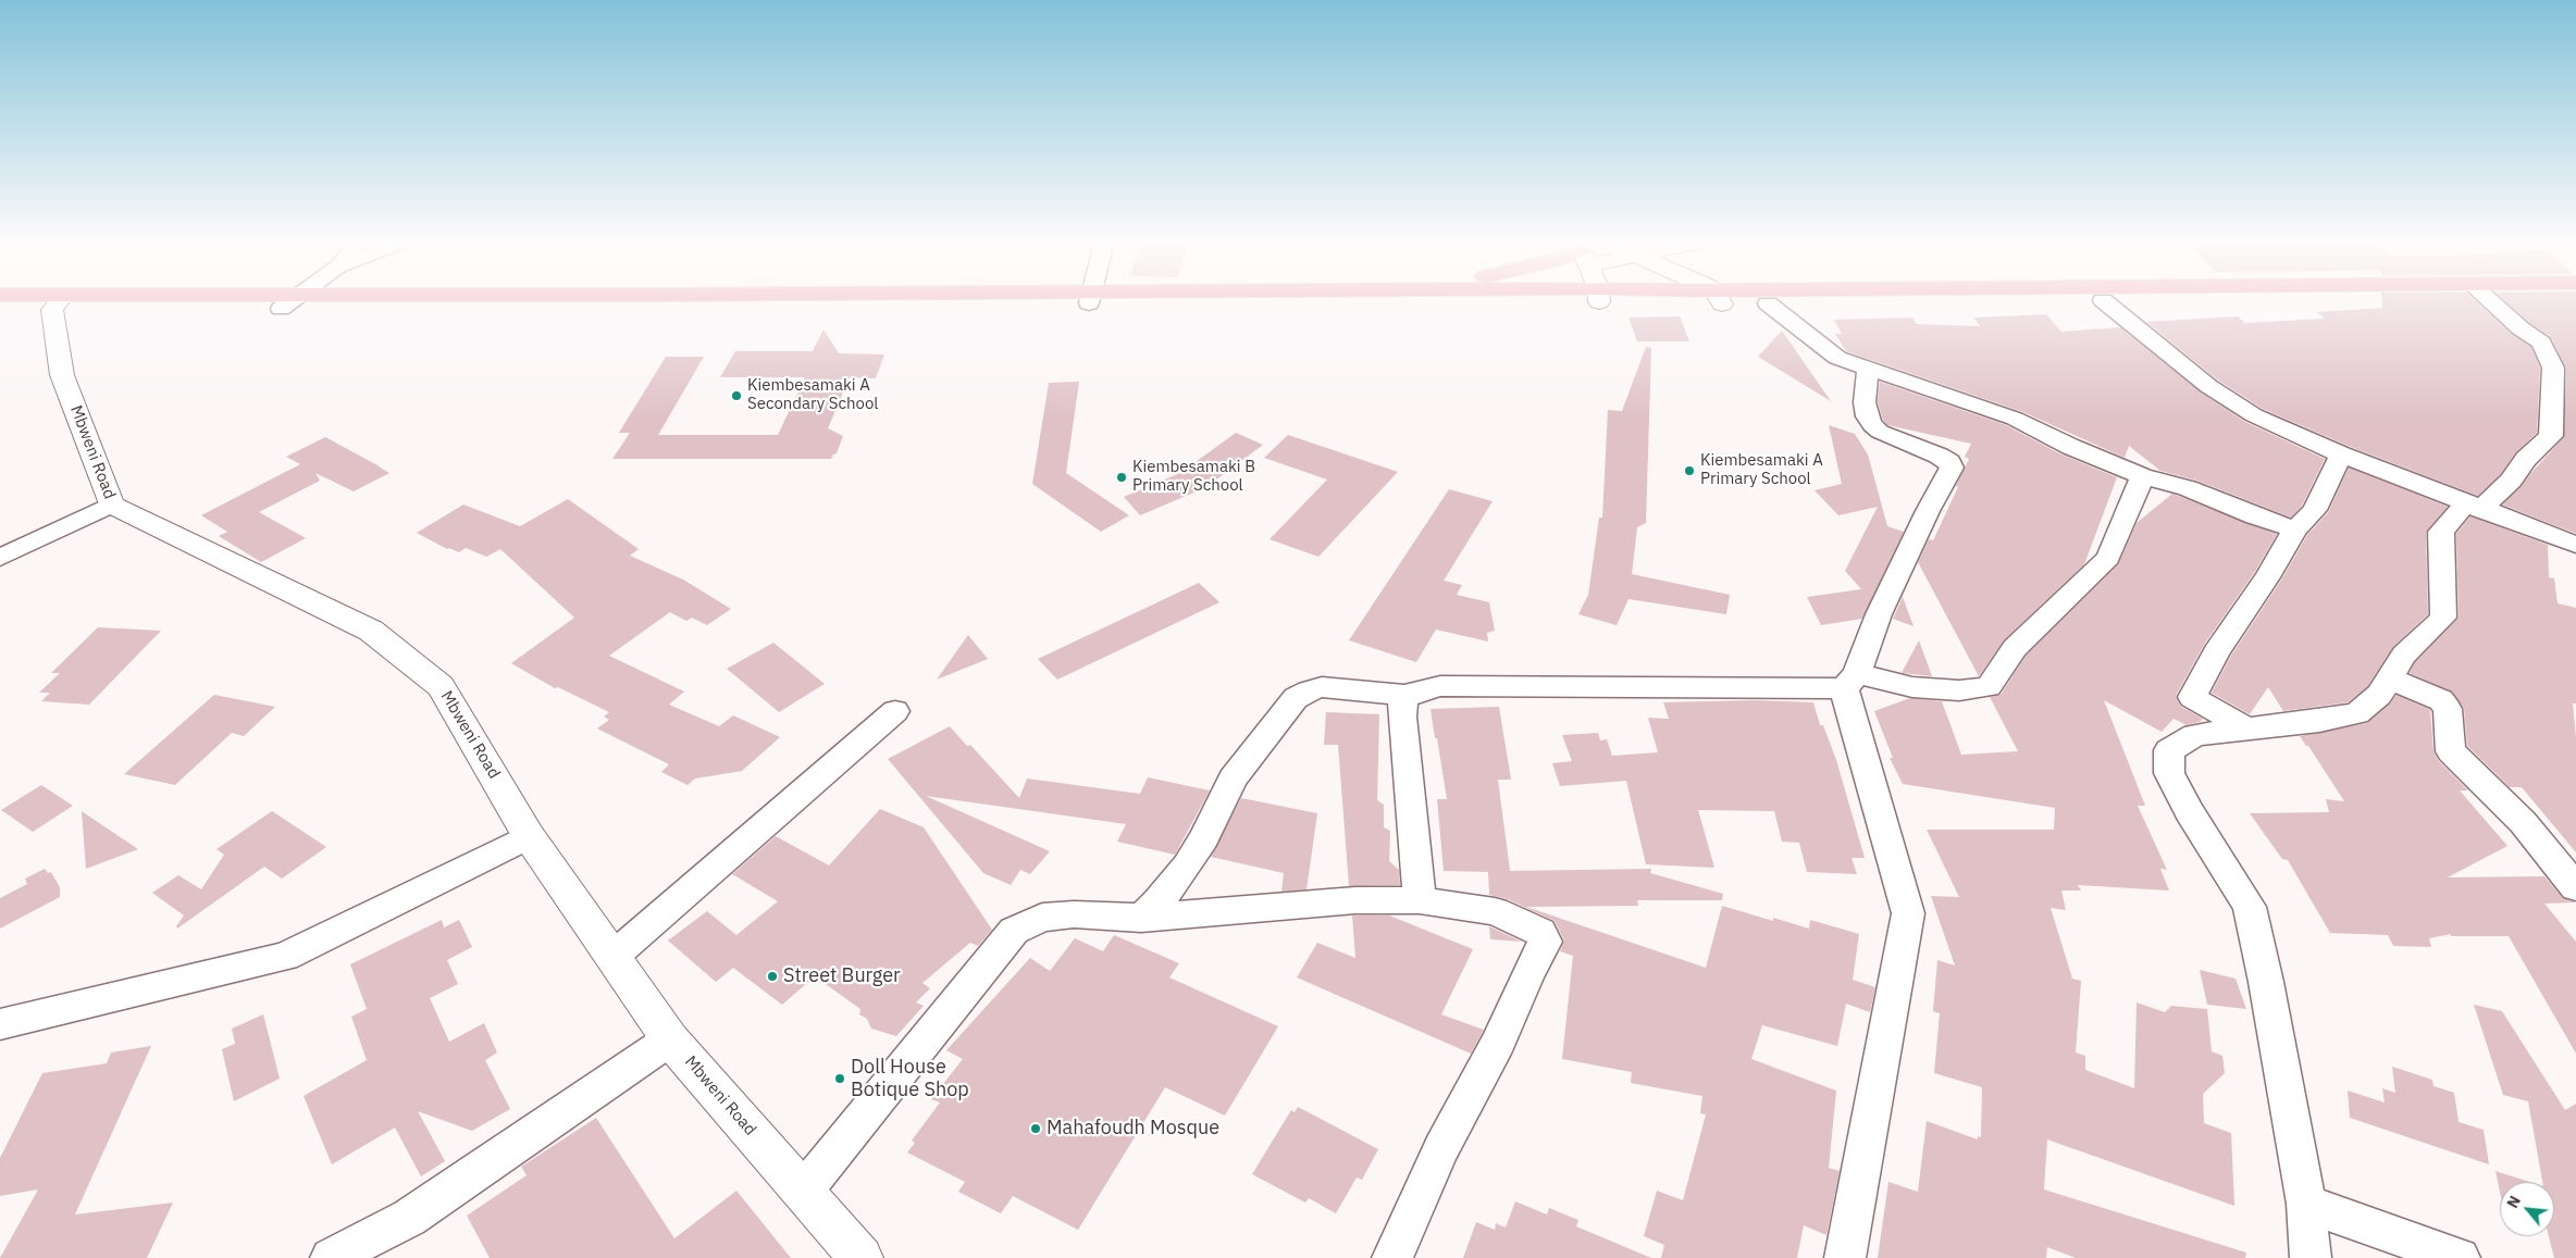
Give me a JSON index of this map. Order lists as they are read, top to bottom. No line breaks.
{"streets":{"street":["Mbweni Road"]},"places":["Kiembesamaki A Secondary School","Kiembesamaki A Primary School","Kiembesamaki B Primary School","Street Burger","Doll House Botique Shop","Mahafoudh Mosque"],"north":"top left"}
